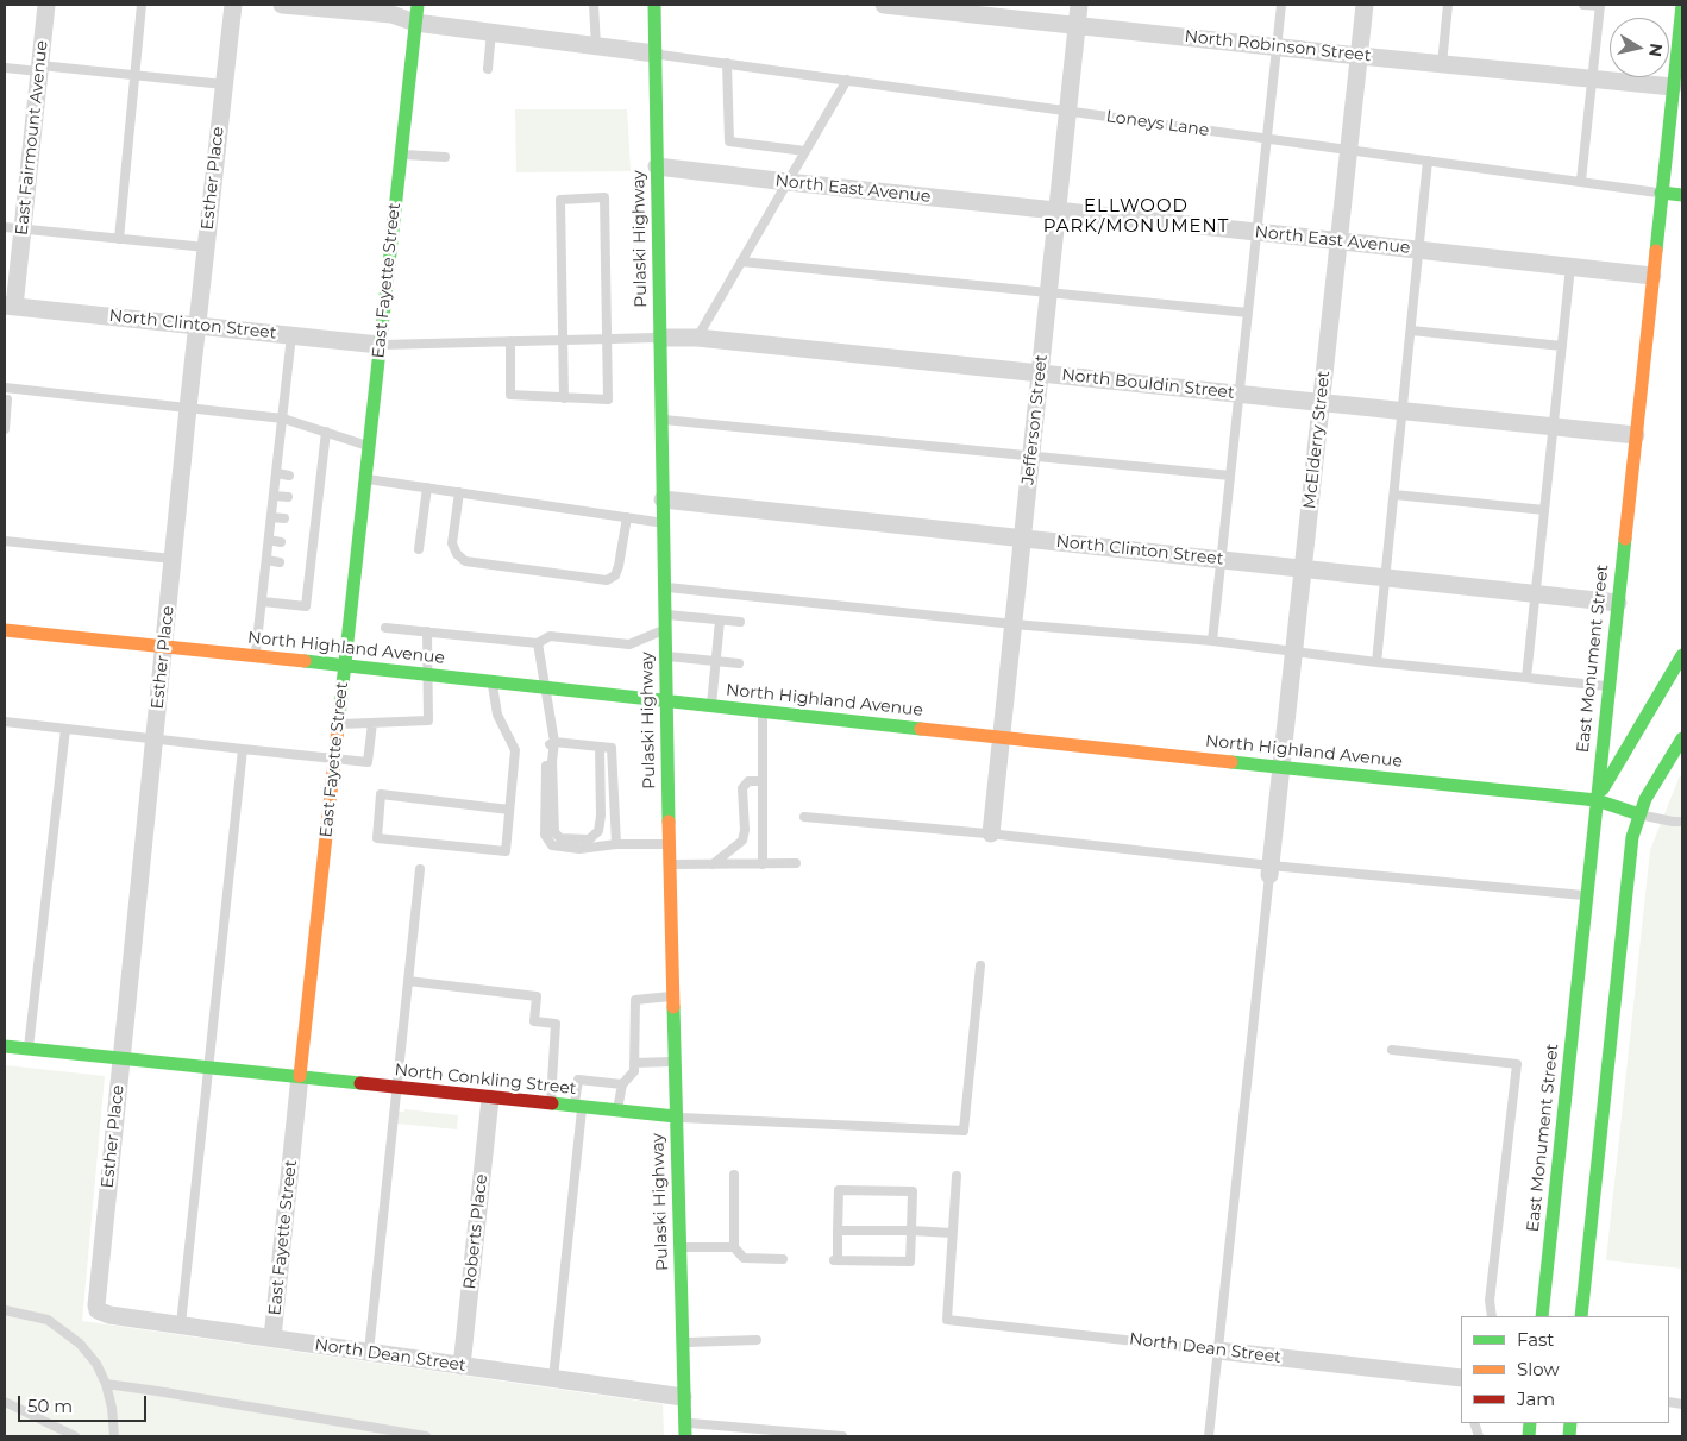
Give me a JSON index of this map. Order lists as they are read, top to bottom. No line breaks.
{"streets":{"main road":["Pulaski Highway","East Fayette Street","North Highland Avenue","East Monument Street","North Conkling Street"],"street":["North Robinson Street","East Fairmount Avenue","Esther Place","North East Avenue","North Clinton Street","North Bouldin Street","Jefferson Street","McElderry Street","Roberts Place","North Dean Street"],"lane":["Loneys Lane"]},"crossings":[["North Robinson Street","Jefferson Street"],["North Robinson Street","McElderry Street"],["North Robinson Street","East Monument Street"],["Loneys Lane","Pulaski Highway"],["Loneys Lane","Jefferson Street"],["Loneys Lane","McElderry Street"],["Loneys Lane","East Monument Street"],["East Fairmount Avenue","North Clinton Street"],["Esther Place","North Clinton Street"],["Esther Place","North Highland Avenue"],["Esther Place","North Conkling Street"],["Esther Place","North Dean Street"],["North East Avenue","Pulaski Highway"],["North East Avenue","Jefferson Street"],["North East Avenue","McElderry Street"],["North East Avenue","East Monument Street"],["Pulaski Highway","North Clinton Street"],["Pulaski Highway","North Bouldin Street"],["Pulaski Highway","North Highland Avenue"],["Pulaski Highway","North Conkling Street"],["Pulaski Highway","North Dean Street"],["East Fayette Street","North Clinton Street"],["East Fayette Street","North Highland Avenue"],["East Fayette Street","North Conkling Street"],["East Fayette Street","North Dean Street"],["North Clinton Street","Jefferson Street"],["North Clinton Street","McElderry Street"],["North Clinton Street","East Monument Street"],["North Bouldin Street","Jefferson Street"],["North Bouldin Street","McElderry Street"],["North Bouldin Street","East Monument Street"],["Jefferson Street","North Highland Avenue"],["McElderry Street","North Highland Avenue"],["North Highland Avenue","East Monument Street"],["North Conkling Street","Roberts Place"],["Roberts Place","North Dean Street"]],"districts":["ELLWOOD PARK/MONUMENT"],"legend":["Fast","Slow","Jam"],"scale_bar":"50 m","north":"right"}
